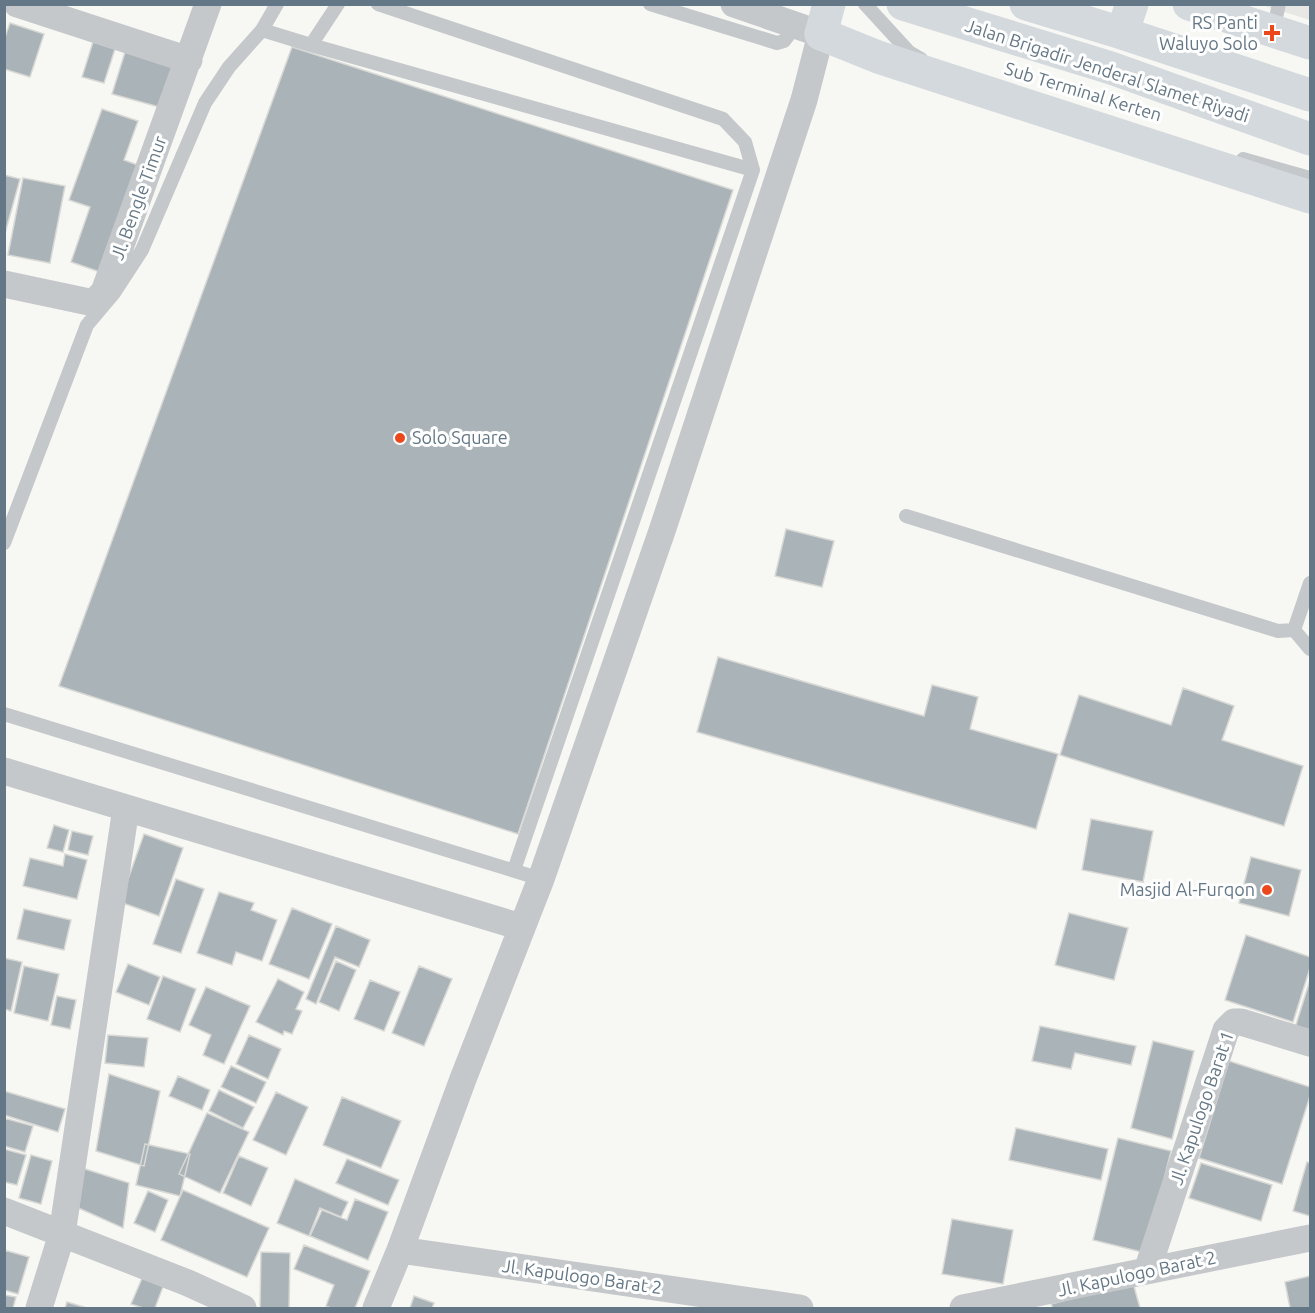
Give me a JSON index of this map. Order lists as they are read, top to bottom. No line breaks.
{"streets":{"main road":["Jalan Brigadir Jenderal Slamet Riyadi"],"street":["Jl. Bengle Timur","Jl. Kapulogo Barat 1","Jl. Kapulogo Barat 2"],"lane":["Sub Terminal Kerten"]},"crossings":[["Jl. Kapulogo Barat 1","Jl. Kapulogo Barat 2"]],"places":{"health":["RS Panti Waluyo Solo"],"other":["Solo Square","Masjid Al-Furqon"]}}
